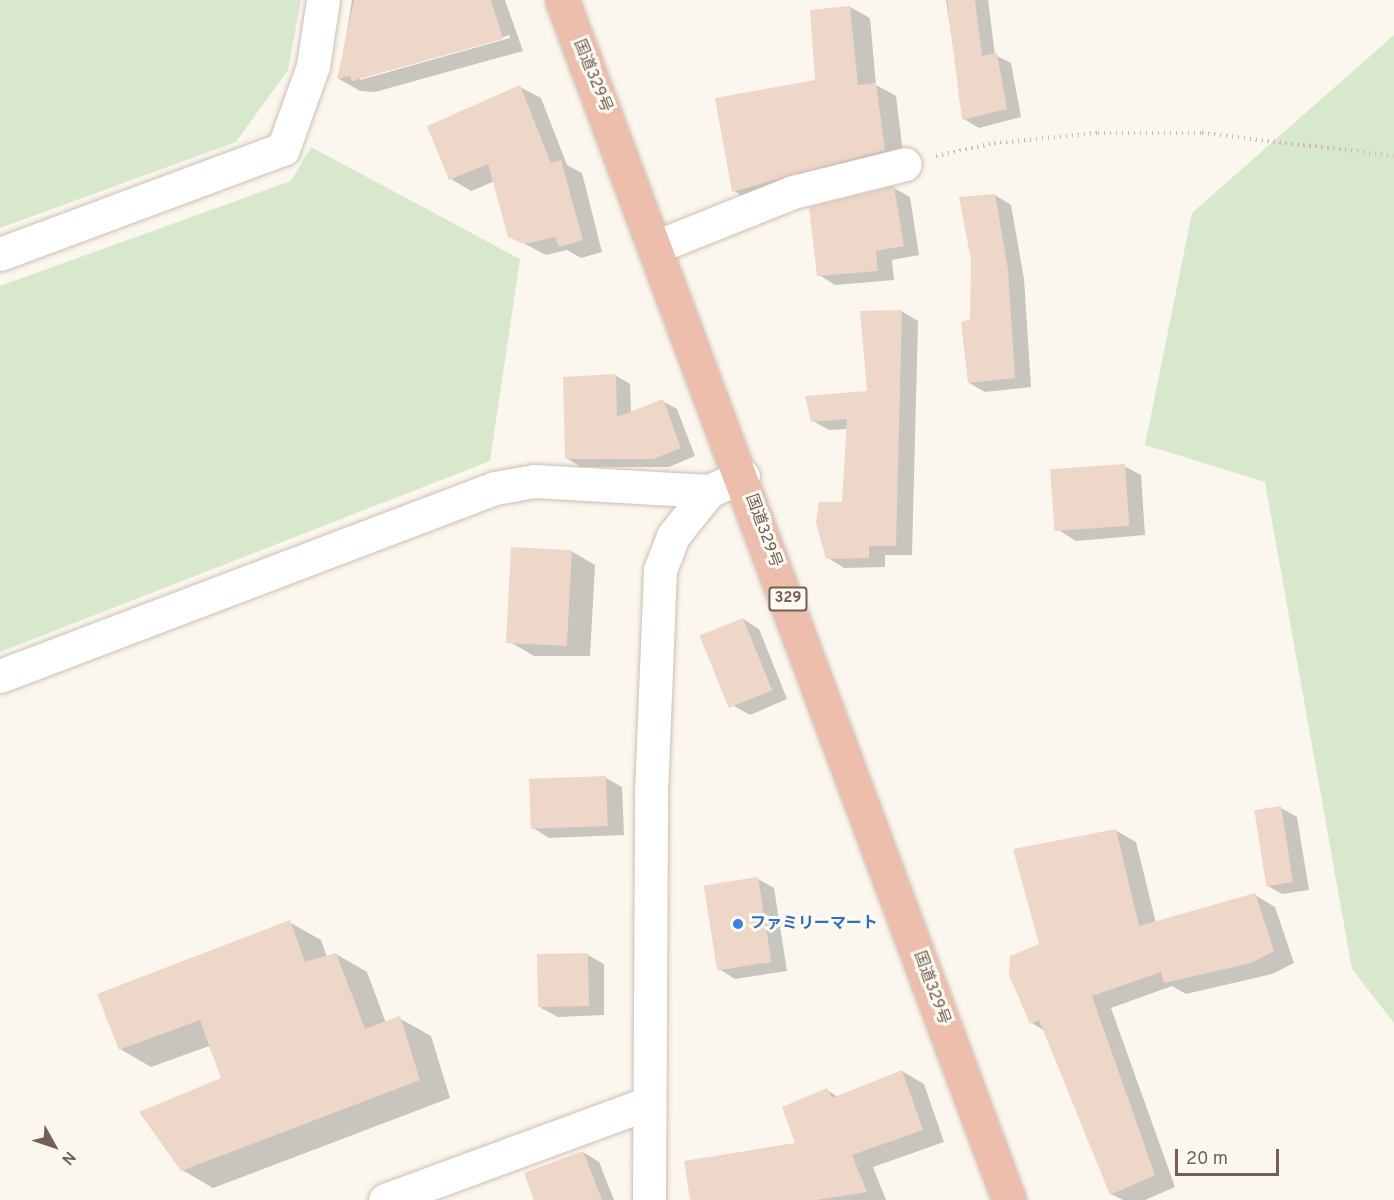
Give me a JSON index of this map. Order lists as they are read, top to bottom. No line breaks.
{"streets":{"highway":["国道329号","329"]},"places":["ファミリーマート"],"scale_bar":"20 m","north":"bottom right"}
